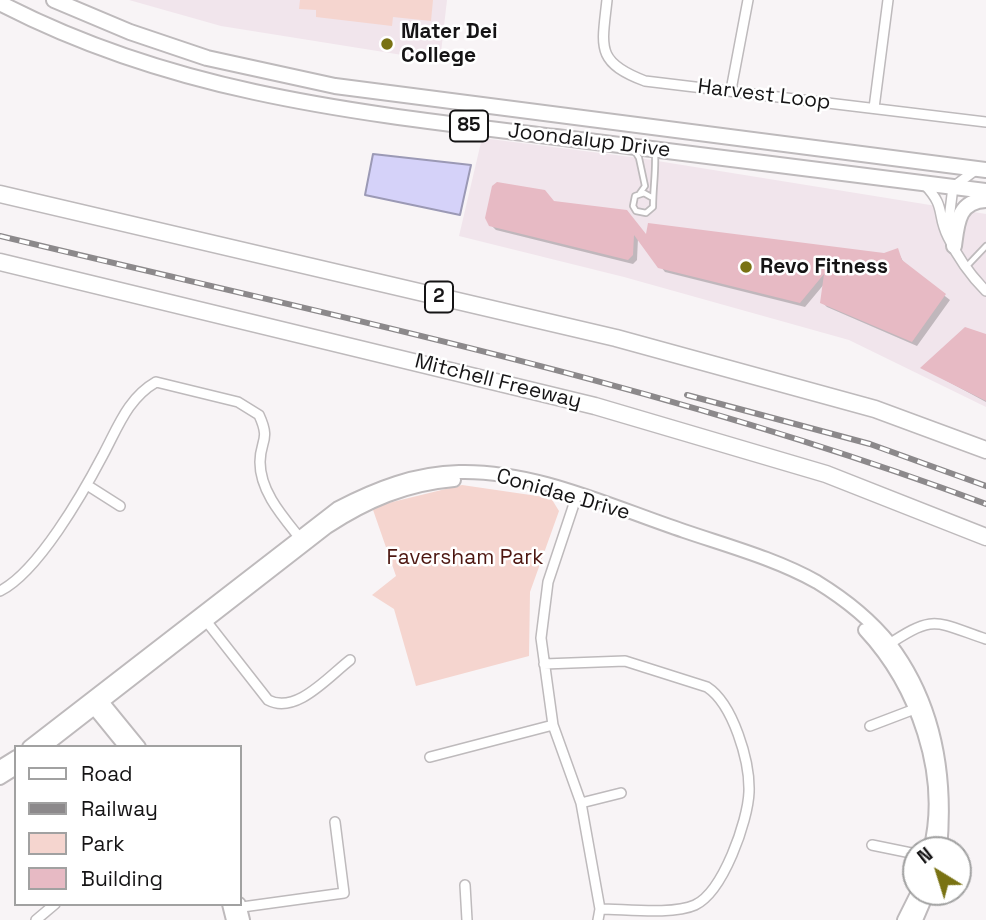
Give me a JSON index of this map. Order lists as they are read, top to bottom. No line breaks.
{"streets":{"highway":["2","Mitchell Freeway"],"main road":["85","Joondalup Drive"],"street":["Harvest Loop","Conidae Drive"]},"parks":["Faversham Park"],"places":["Mater Dei College","Revo Fitness"],"legend":["Road","Railway","Park","Building"],"north":"top left"}
